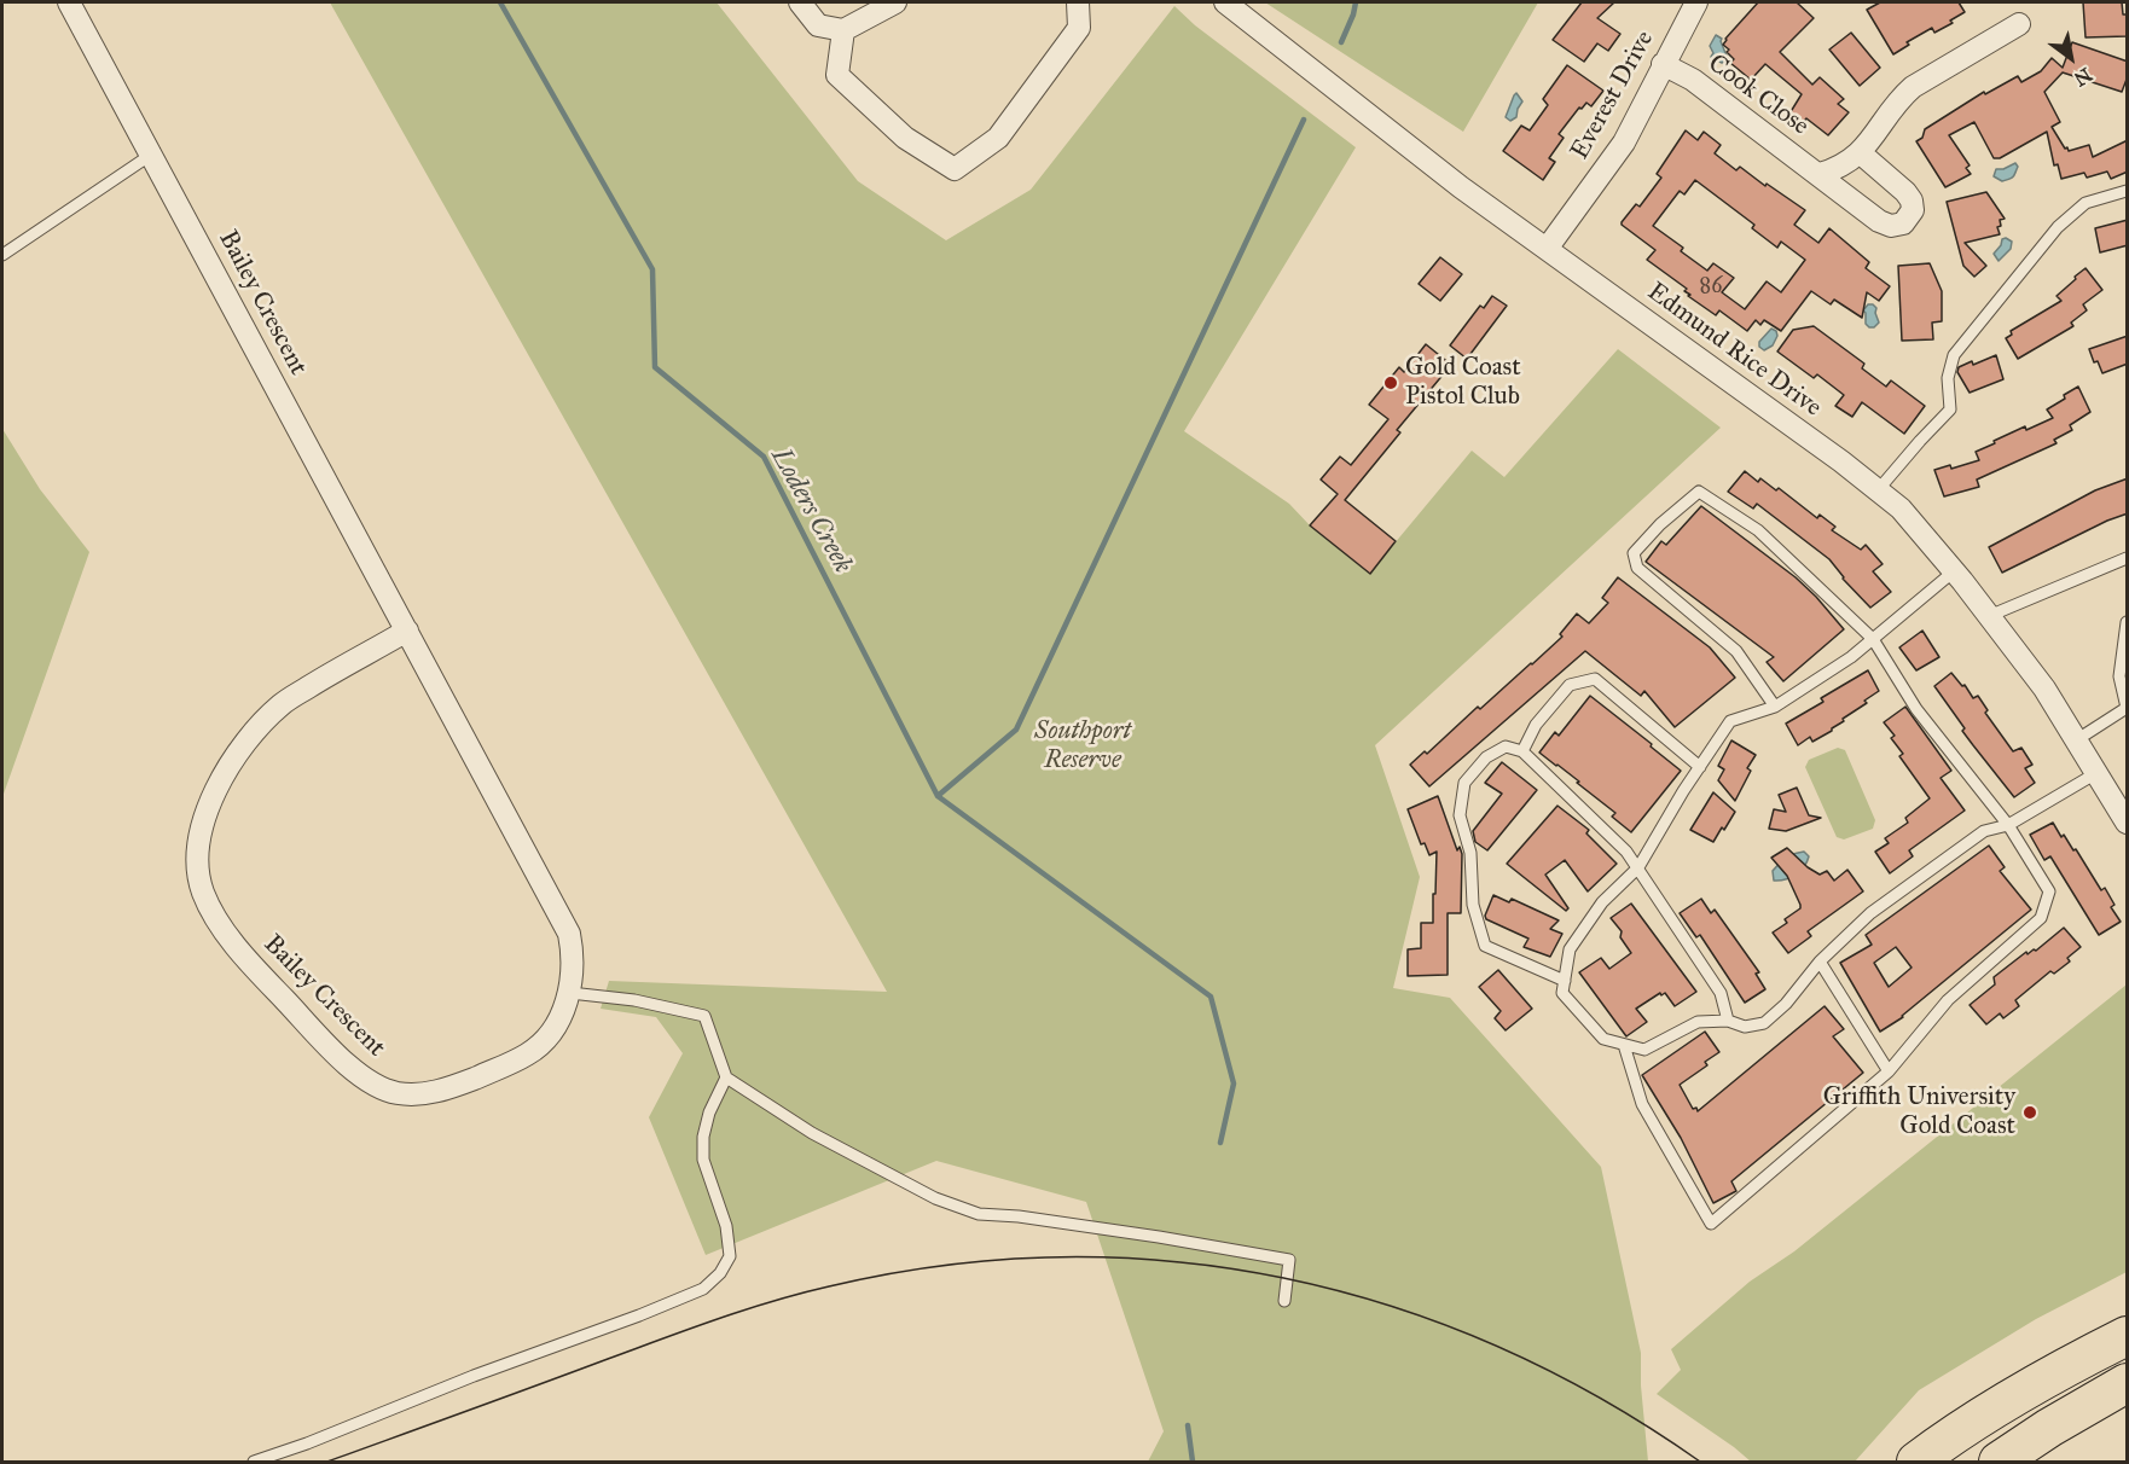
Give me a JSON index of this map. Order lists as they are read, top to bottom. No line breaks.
{"streets":{"street":["Everest Drive","Cook Close","Bailey Crescent","Edmund Rice Drive"]},"crossings":[["Everest Drive","Cook Close"],["Everest Drive","Edmund Rice Drive"]],"water":["Loders Creek"],"parks":["Southport Reserve"],"places":["Gold Coast Pistol Club","Griffith University Gold Coast"],"house_numbers":["86"],"north":"bottom right"}
